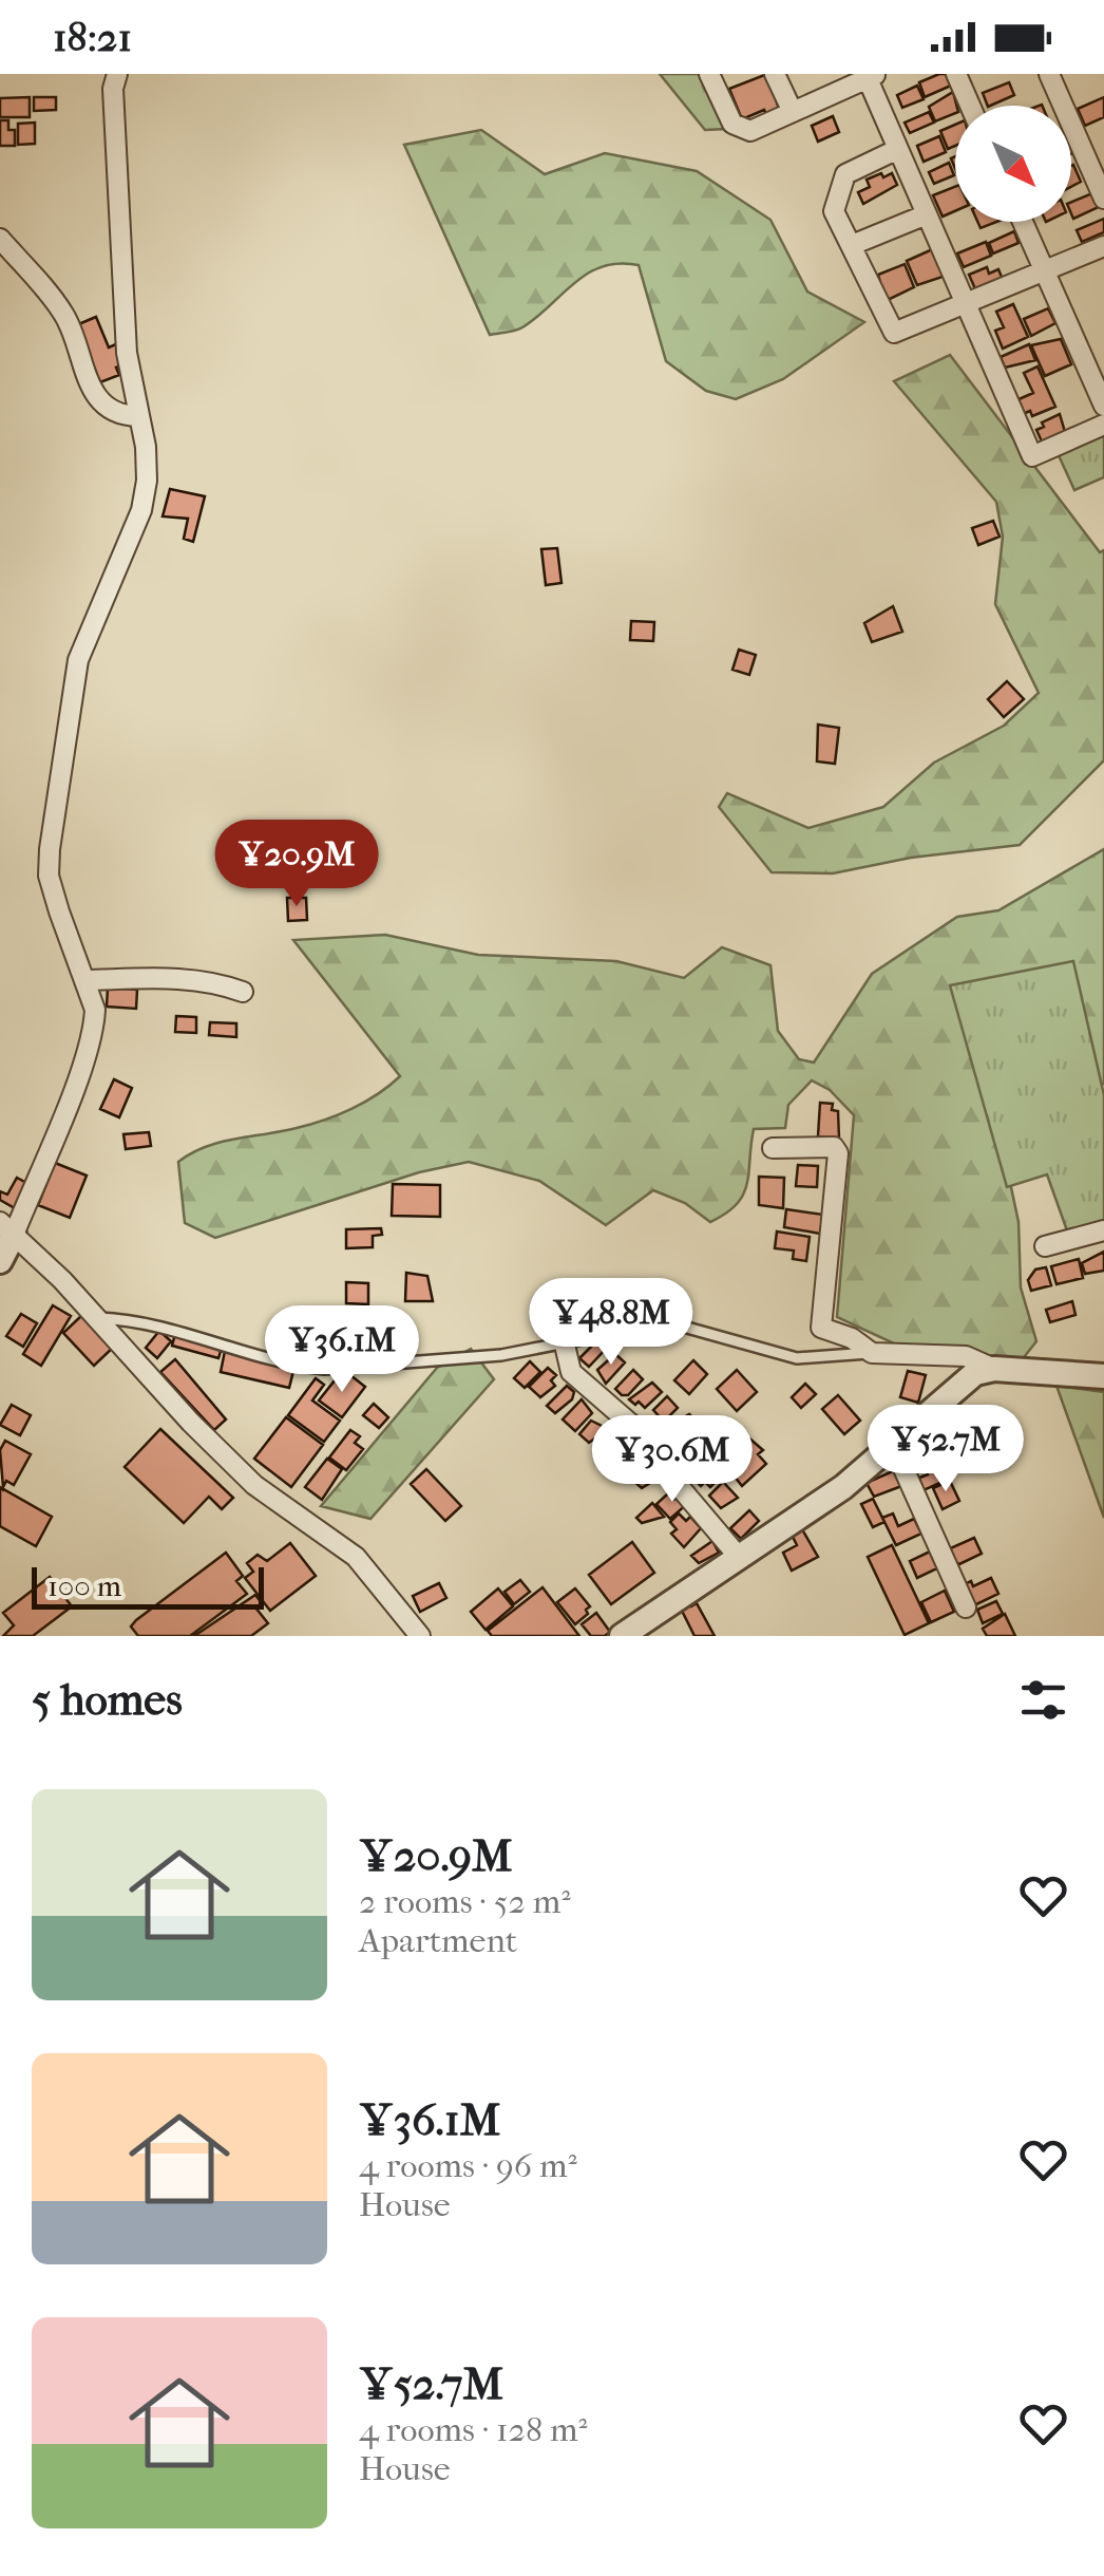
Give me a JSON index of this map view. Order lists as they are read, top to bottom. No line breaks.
{"scale_bar":"100 m","north":"bottom right","page":{"status":"18:21","price":["¥20.9M","¥48.8M","¥36.1M","¥52.7M","¥30.6M"],"scale":"100 m","heading":"5 homes","list":[{"name":"¥20.9M","note":"2 rooms · 52 m² · Apartment"},{"name":"¥36.1M","note":"4 rooms · 96 m² · House"},{"name":"¥52.7M","note":"4 rooms · 128 m² · House"}]}}
